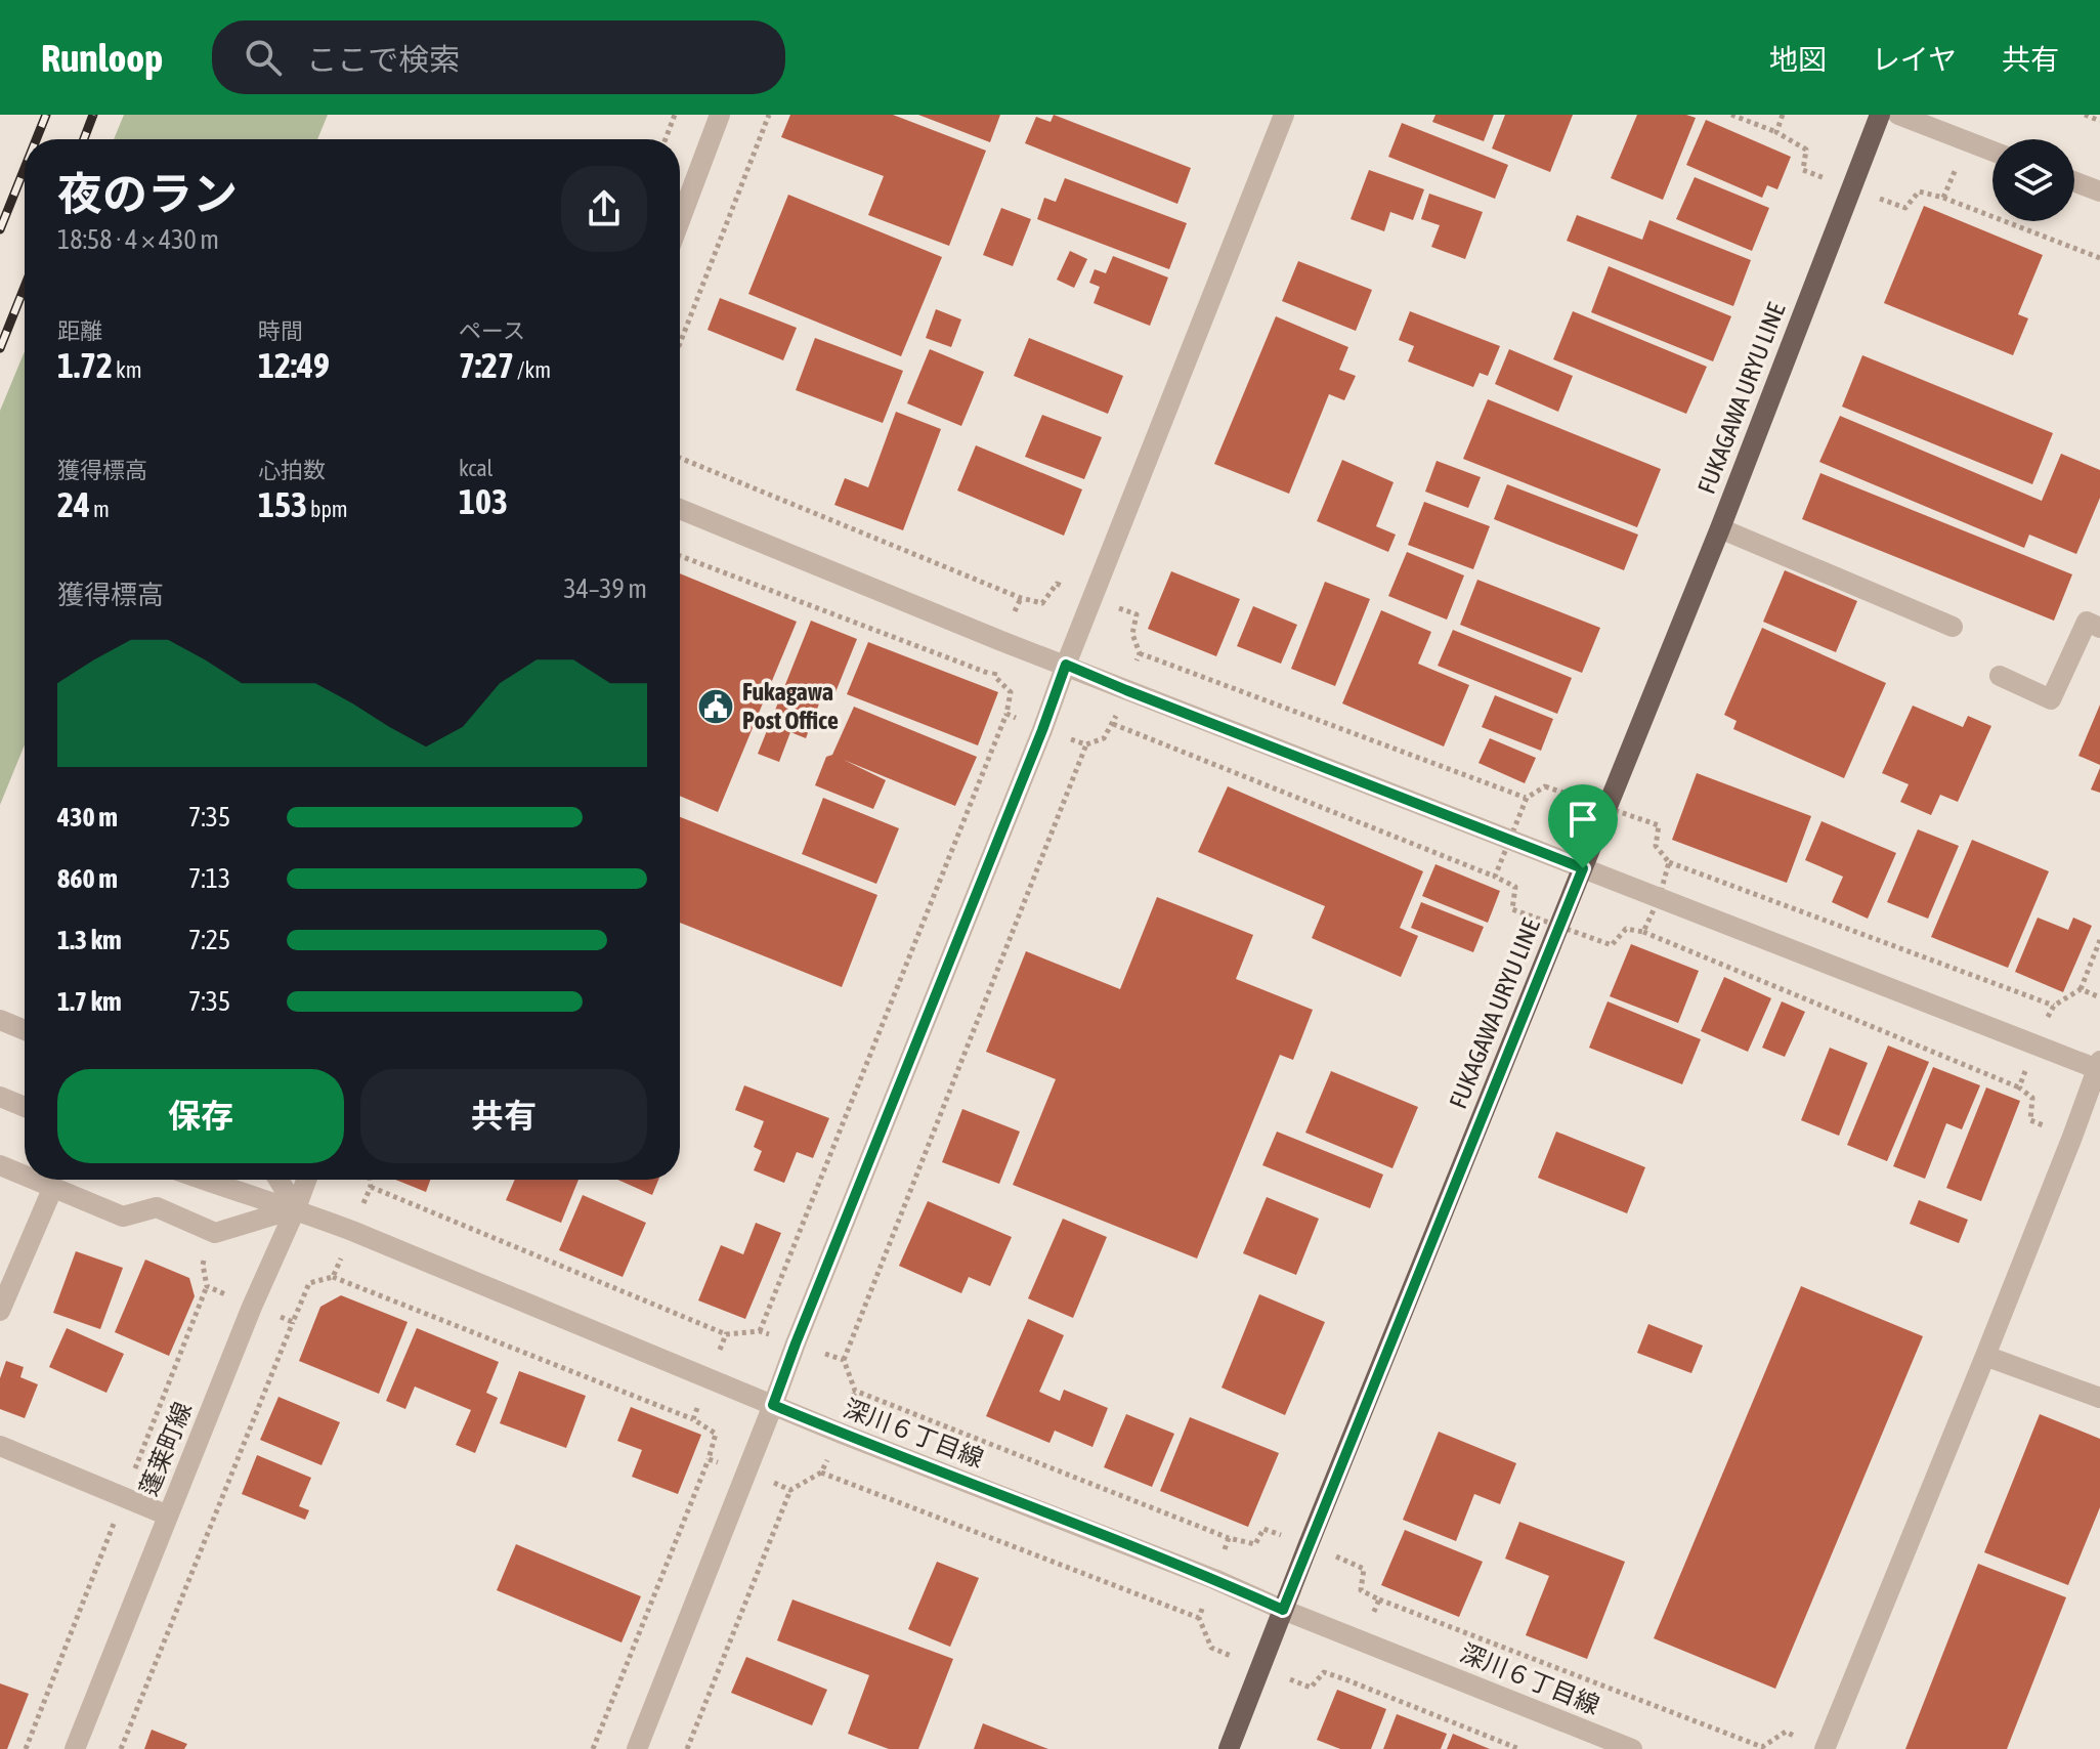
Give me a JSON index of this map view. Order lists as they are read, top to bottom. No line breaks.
{"streets":{"main road":["FUKAGAWA URYU LINE"],"street":["深川６丁目線","蓬莱町線"]},"crossings":[["FUKAGAWA URYU LINE","深川６丁目線"],["深川６丁目線","蓬莱町線"]],"places":{"public building":["Fukagawa Post Office"]},"page":{"header":"Runloop","search":"ここで検索","nav":["地図","レイヤ","共有"],"heading":["夜のラン","18:58 · 4 × 430 m"],"stats":[["距離","1.72 km"],["時間","12:49"],["ペース","7:27 /km"],["獲得標高","24 m"],["心拍数","153 bpm"],["kcal","103"]],"chart":["獲得標高","34–39 m"],"list":[{"name":"430 m","note":"7:35"},{"name":"860 m","note":"7:13"},{"name":"1.3 km","note":"7:25"},{"name":"1.7 km","note":"7:35"}],"buttons":["保存","共有"]}}
